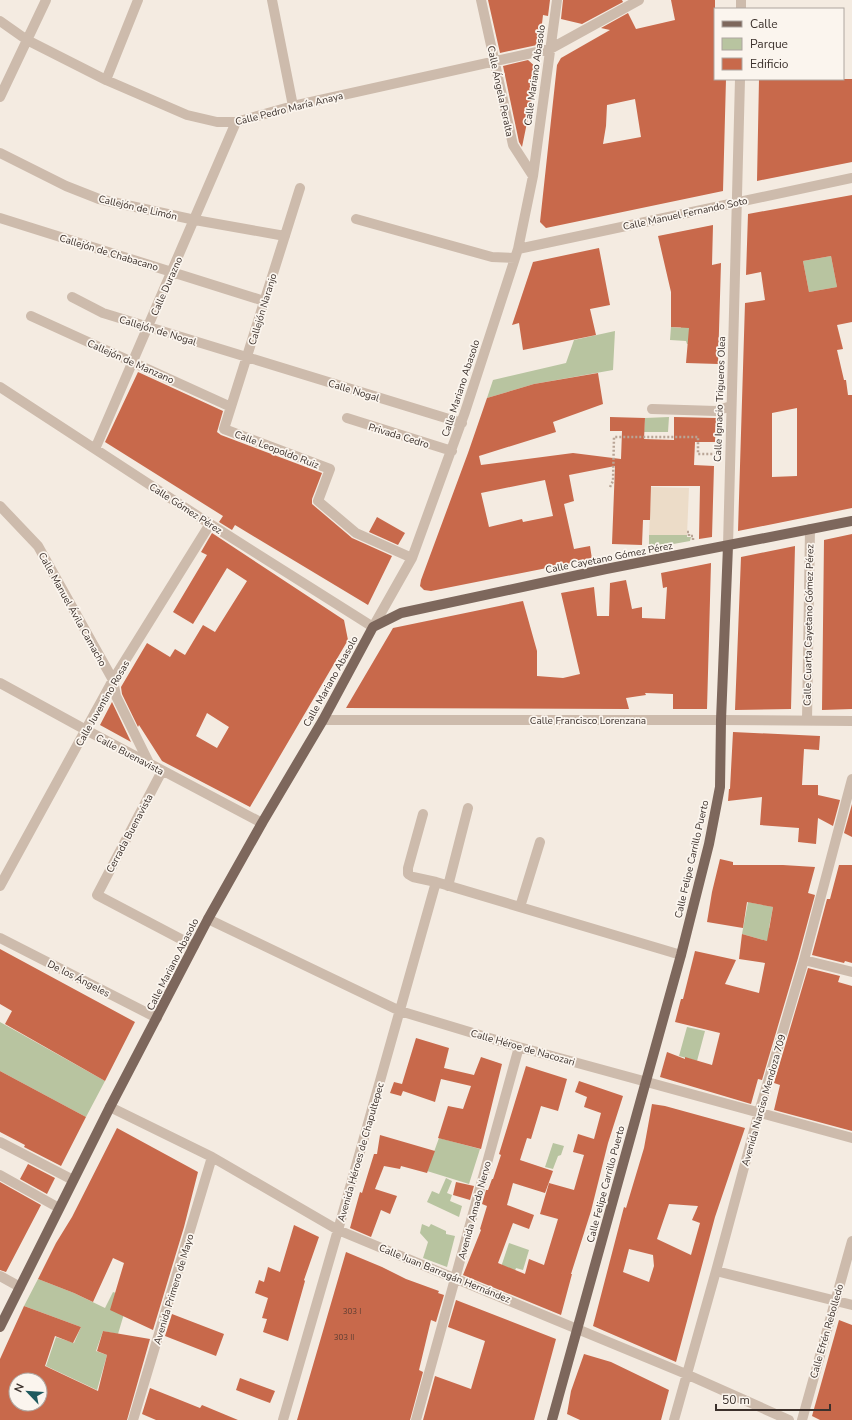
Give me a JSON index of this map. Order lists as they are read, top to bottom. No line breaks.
{"streets":{"main road":["Calle Mariano Abasolo","Calle Ignacio Trigueros Olea","Calle Cayetano Gómez Pérez","Calle Felipe Carrillo Puerto"],"street":["Calle Ángela Peralta","Calle Pedro María Anaya","Callejón de Limón","Calle Manuel Fernando Soto","Callejón de Chabacano","Calle Durazno","Callejón Naranjo","Callejón de Nogal","Callejón de Manzano","Calle Nogal","Privada Cedro","Calle Leopoldo Ruiz","Calle Gómez Pérez","Calle Manuel Ávila Camacho","Calle Cuarta Cayetano Gómez Pérez","Calle Juventino Rosas","Calle Francisco Lorenzana","Calle Buenavista","Cerrada Buenavista","De los Ángeles","Calle Héroe de Nacozari","Avenida Narciso Mendoza 709","Avenida Héroes de Chapultepec","Avenida Amado Nervo","Calle Juan Barragán Hernández","Avenida Primero de Mayo","Calle Efrén Rebolledo"]},"crossings":[["Calle Mariano Abasolo","Calle Ángela Peralta"],["Calle Mariano Abasolo","Calle Pedro María Anaya"],["Calle Mariano Abasolo","Calle Manuel Fernando Soto"],["Calle Mariano Abasolo","Calle Nogal"],["Calle Mariano Abasolo","Privada Cedro"],["Calle Mariano Abasolo","Calle Leopoldo Ruiz"],["Calle Mariano Abasolo","Calle Gómez Pérez"],["Calle Mariano Abasolo","Calle Cayetano Gómez Pérez"],["Calle Mariano Abasolo","Calle Francisco Lorenzana"],["Calle Mariano Abasolo","Calle Buenavista"],["Calle Mariano Abasolo","Cerrada Buenavista"],["Calle Mariano Abasolo","De los Ángeles"],["Calle Mariano Abasolo","Calle Héroe de Nacozari"],["Calle Mariano Abasolo","Calle Juan Barragán Hernández"],["Calle Ángela Peralta","Calle Pedro María Anaya"],["Calle Pedro María Anaya","Calle Durazno"],["Callejón de Limón","Calle Durazno"],["Callejón de Limón","Callejón Naranjo"],["Calle Manuel Fernando Soto","Calle Ignacio Trigueros Olea"],["Callejón de Chabacano","Calle Durazno"],["Callejón de Chabacano","Callejón Naranjo"],["Calle Durazno","Callejón de Nogal"],["Calle Durazno","Callejón de Manzano"],["Calle Durazno","Calle Gómez Pérez"],["Callejón Naranjo","Callejón de Nogal"],["Callejón Naranjo","Callejón de Manzano"],["Callejón Naranjo","Calle Nogal"],["Callejón Naranjo","Calle Leopoldo Ruiz"],["Callejón de Nogal","Calle Nogal"],["Calle Ignacio Trigueros Olea","Calle Cayetano Gómez Pérez"],["Calle Ignacio Trigueros Olea","Calle Francisco Lorenzana"],["Calle Ignacio Trigueros Olea","Calle Felipe Carrillo Puerto"],["Calle Gómez Pérez","Calle Cayetano Gómez Pérez"],["Calle Gómez Pérez","Calle Juventino Rosas"],["Calle Cayetano Gómez Pérez","Calle Cuarta Cayetano Gómez Pérez"],["Calle Manuel Ávila Camacho","Calle Juventino Rosas"],["Calle Manuel Ávila Camacho","Calle Buenavista"],["Calle Cuarta Cayetano Gómez Pérez","Calle Francisco Lorenzana"],["Calle Juventino Rosas","Calle Buenavista"],["Calle Francisco Lorenzana","Calle Felipe Carrillo Puerto"],["Calle Buenavista","Cerrada Buenavista"],["Calle Felipe Carrillo Puerto","Calle Héroe de Nacozari"],["Calle Felipe Carrillo Puerto","Calle Juan Barragán Hernández"],["Calle Héroe de Nacozari","Avenida Narciso Mendoza 709"],["Calle Héroe de Nacozari","Avenida Héroes de Chapultepec"],["Calle Héroe de Nacozari","Avenida Amado Nervo"],["Avenida Narciso Mendoza 709","Calle Juan Barragán Hernández"],["Avenida Héroes de Chapultepec","Calle Juan Barragán Hernández"],["Avenida Amado Nervo","Calle Juan Barragán Hernández"],["Calle Juan Barragán Hernández","Avenida Primero de Mayo"]],"house_numbers":["303 I","303 II"],"legend":["Calle","Parque","Edificio"],"scale_bar":"50 m","north":"top left"}
